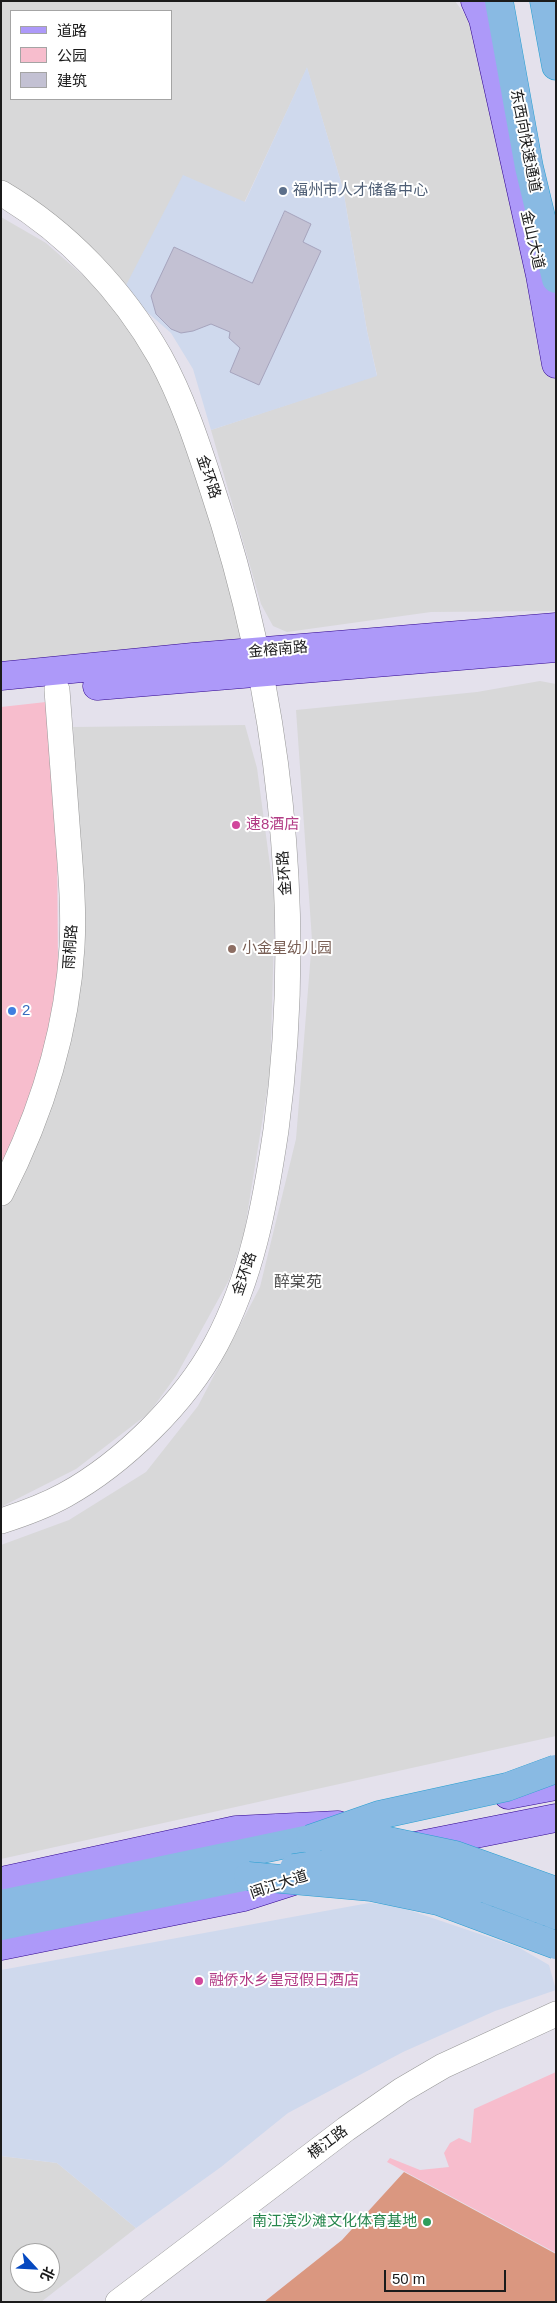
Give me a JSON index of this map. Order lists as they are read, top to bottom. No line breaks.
{"streets":{"highway":["东西向快速通道"],"main road":["金山大道","金榕南路","闽江大道"],"street":["金环路","雨桐路","横江路"]},"crossings":[["东西向快速通道","金山大道"],["金环路","金榕南路"],["金榕南路","雨桐路"]],"districts":["醉棠苑"],"places":["福州市人才储备中心","速8酒店","小金星幼儿园","2","融侨水乡皇冠假日酒店","南江滨沙滩文化体育基地"],"legend":["道路","公园","建筑"],"scale_bar":"50 m","north":"bottom right"}
